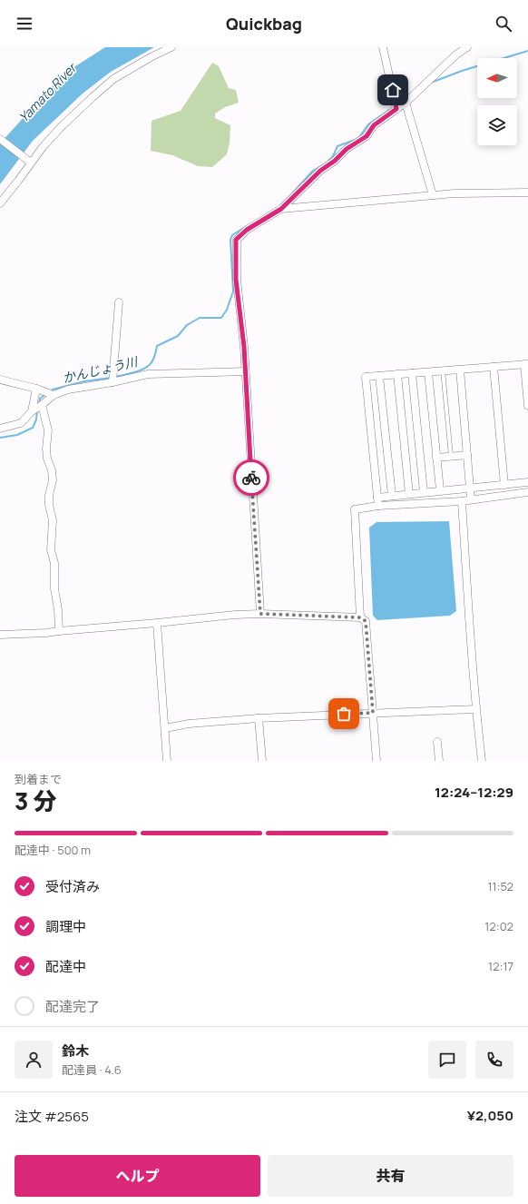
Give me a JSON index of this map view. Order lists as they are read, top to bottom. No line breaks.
{"water":["Yamato River","かんじょう川"],"north":"left","page":{"header":"Quickbag","heading":["3 分","到着まで","12:24–12:29"],"panel":["鈴木","配達員 · 4.6","注文 #2565","¥2,050"],"bar":"配達中 · 500 m","list":[["受付済み","11:52"],["調理中","12:02"],["配達中","12:17"],"配達完了"],"buttons":["ヘルプ","共有"]}}
